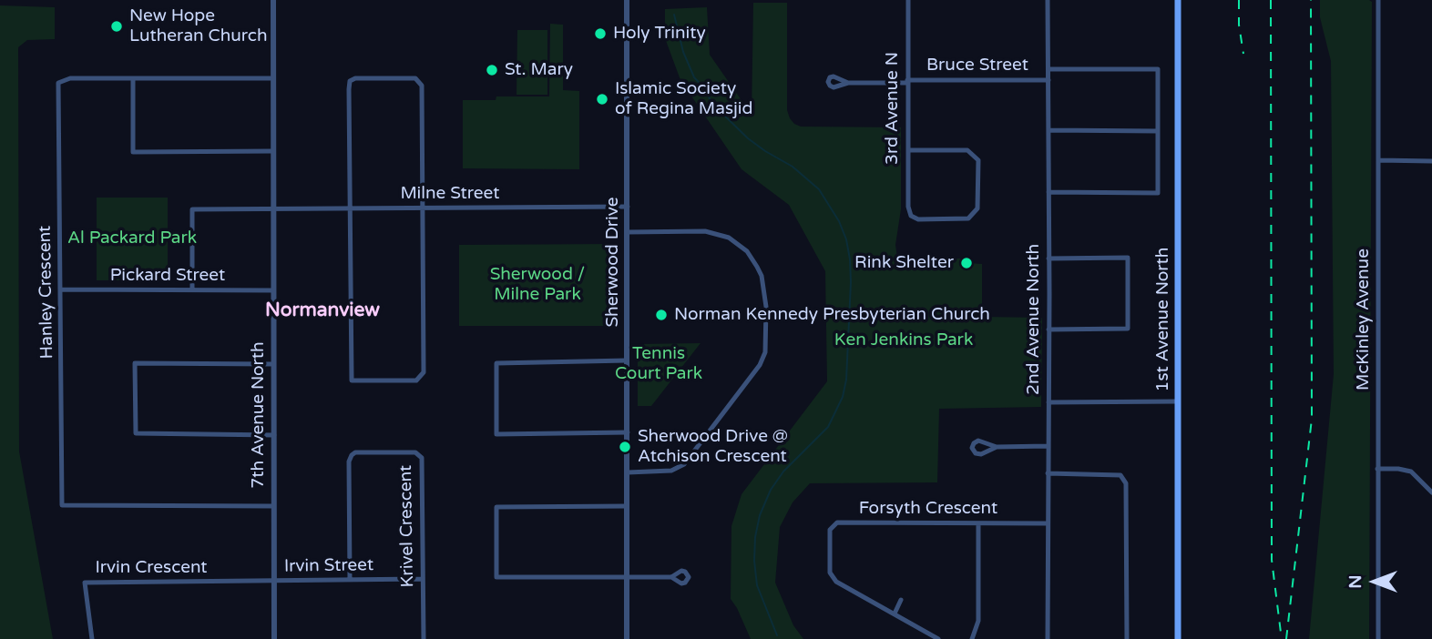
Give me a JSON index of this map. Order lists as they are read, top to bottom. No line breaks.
{"streets":{"main road":["1st Avenue North"],"street":["Bruce Street","3rd Avenue N","Milne Street","Sherwood Drive","Pickard Street","Hanley Crescent","2nd Avenue North","McKinley Avenue","7th Avenue North","Forsyth Crescent","Krivel Crescent","Irvin Street","Irvin Crescent"]},"crossings":[["Bruce Street","3rd Avenue N"],["Bruce Street","2nd Avenue North"],["Milne Street","Sherwood Drive"],["Milne Street","Pickard Street"],["Milne Street","7th Avenue North"],["Pickard Street","Hanley Crescent"],["Pickard Street","7th Avenue North"],["Hanley Crescent","7th Avenue North"],["2nd Avenue North","Forsyth Crescent"],["7th Avenue North","Irvin Street"],["7th Avenue North","Irvin Crescent"],["Krivel Crescent","Irvin Street"],["Irvin Street","Irvin Crescent"]],"districts":["Normanview"],"parks":["Al Packard Park","Sherwood / Milne Park","Ken Jenkins Park","Tennis Court Park"],"places":["New Hope Lutheran Church","Holy Trinity","St. Mary","Islamic Society of Regina Masjid","Rink Shelter","Norman Kennedy Presbyterian Church","Sherwood Drive @ Atchison Crescent"],"north":"left"}
